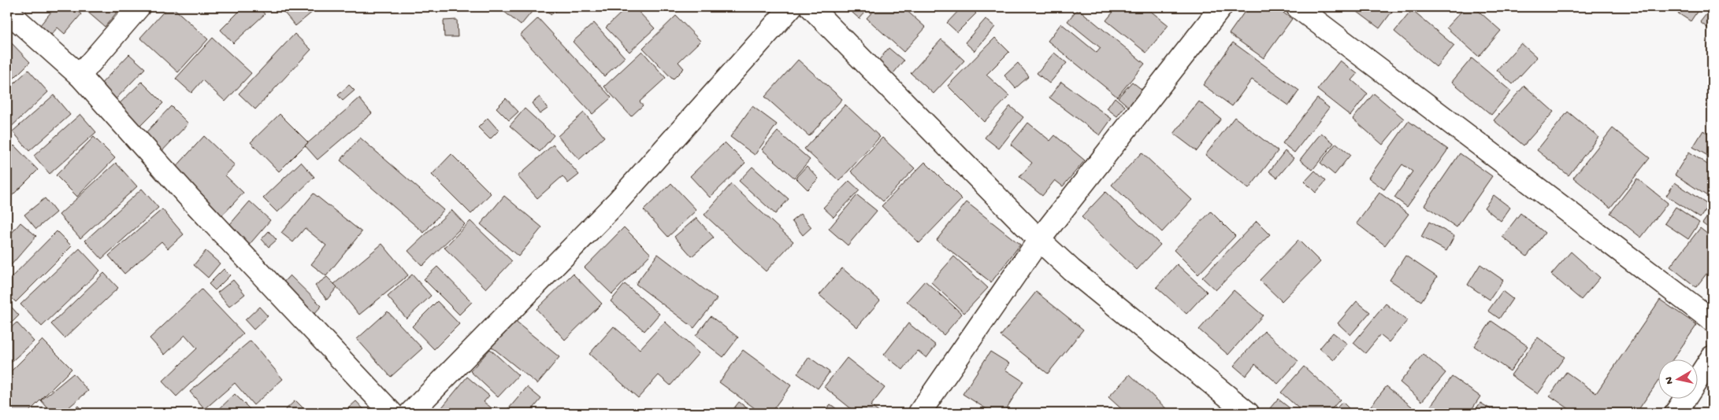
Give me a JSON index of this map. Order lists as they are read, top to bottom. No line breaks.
{"north":"left"}
